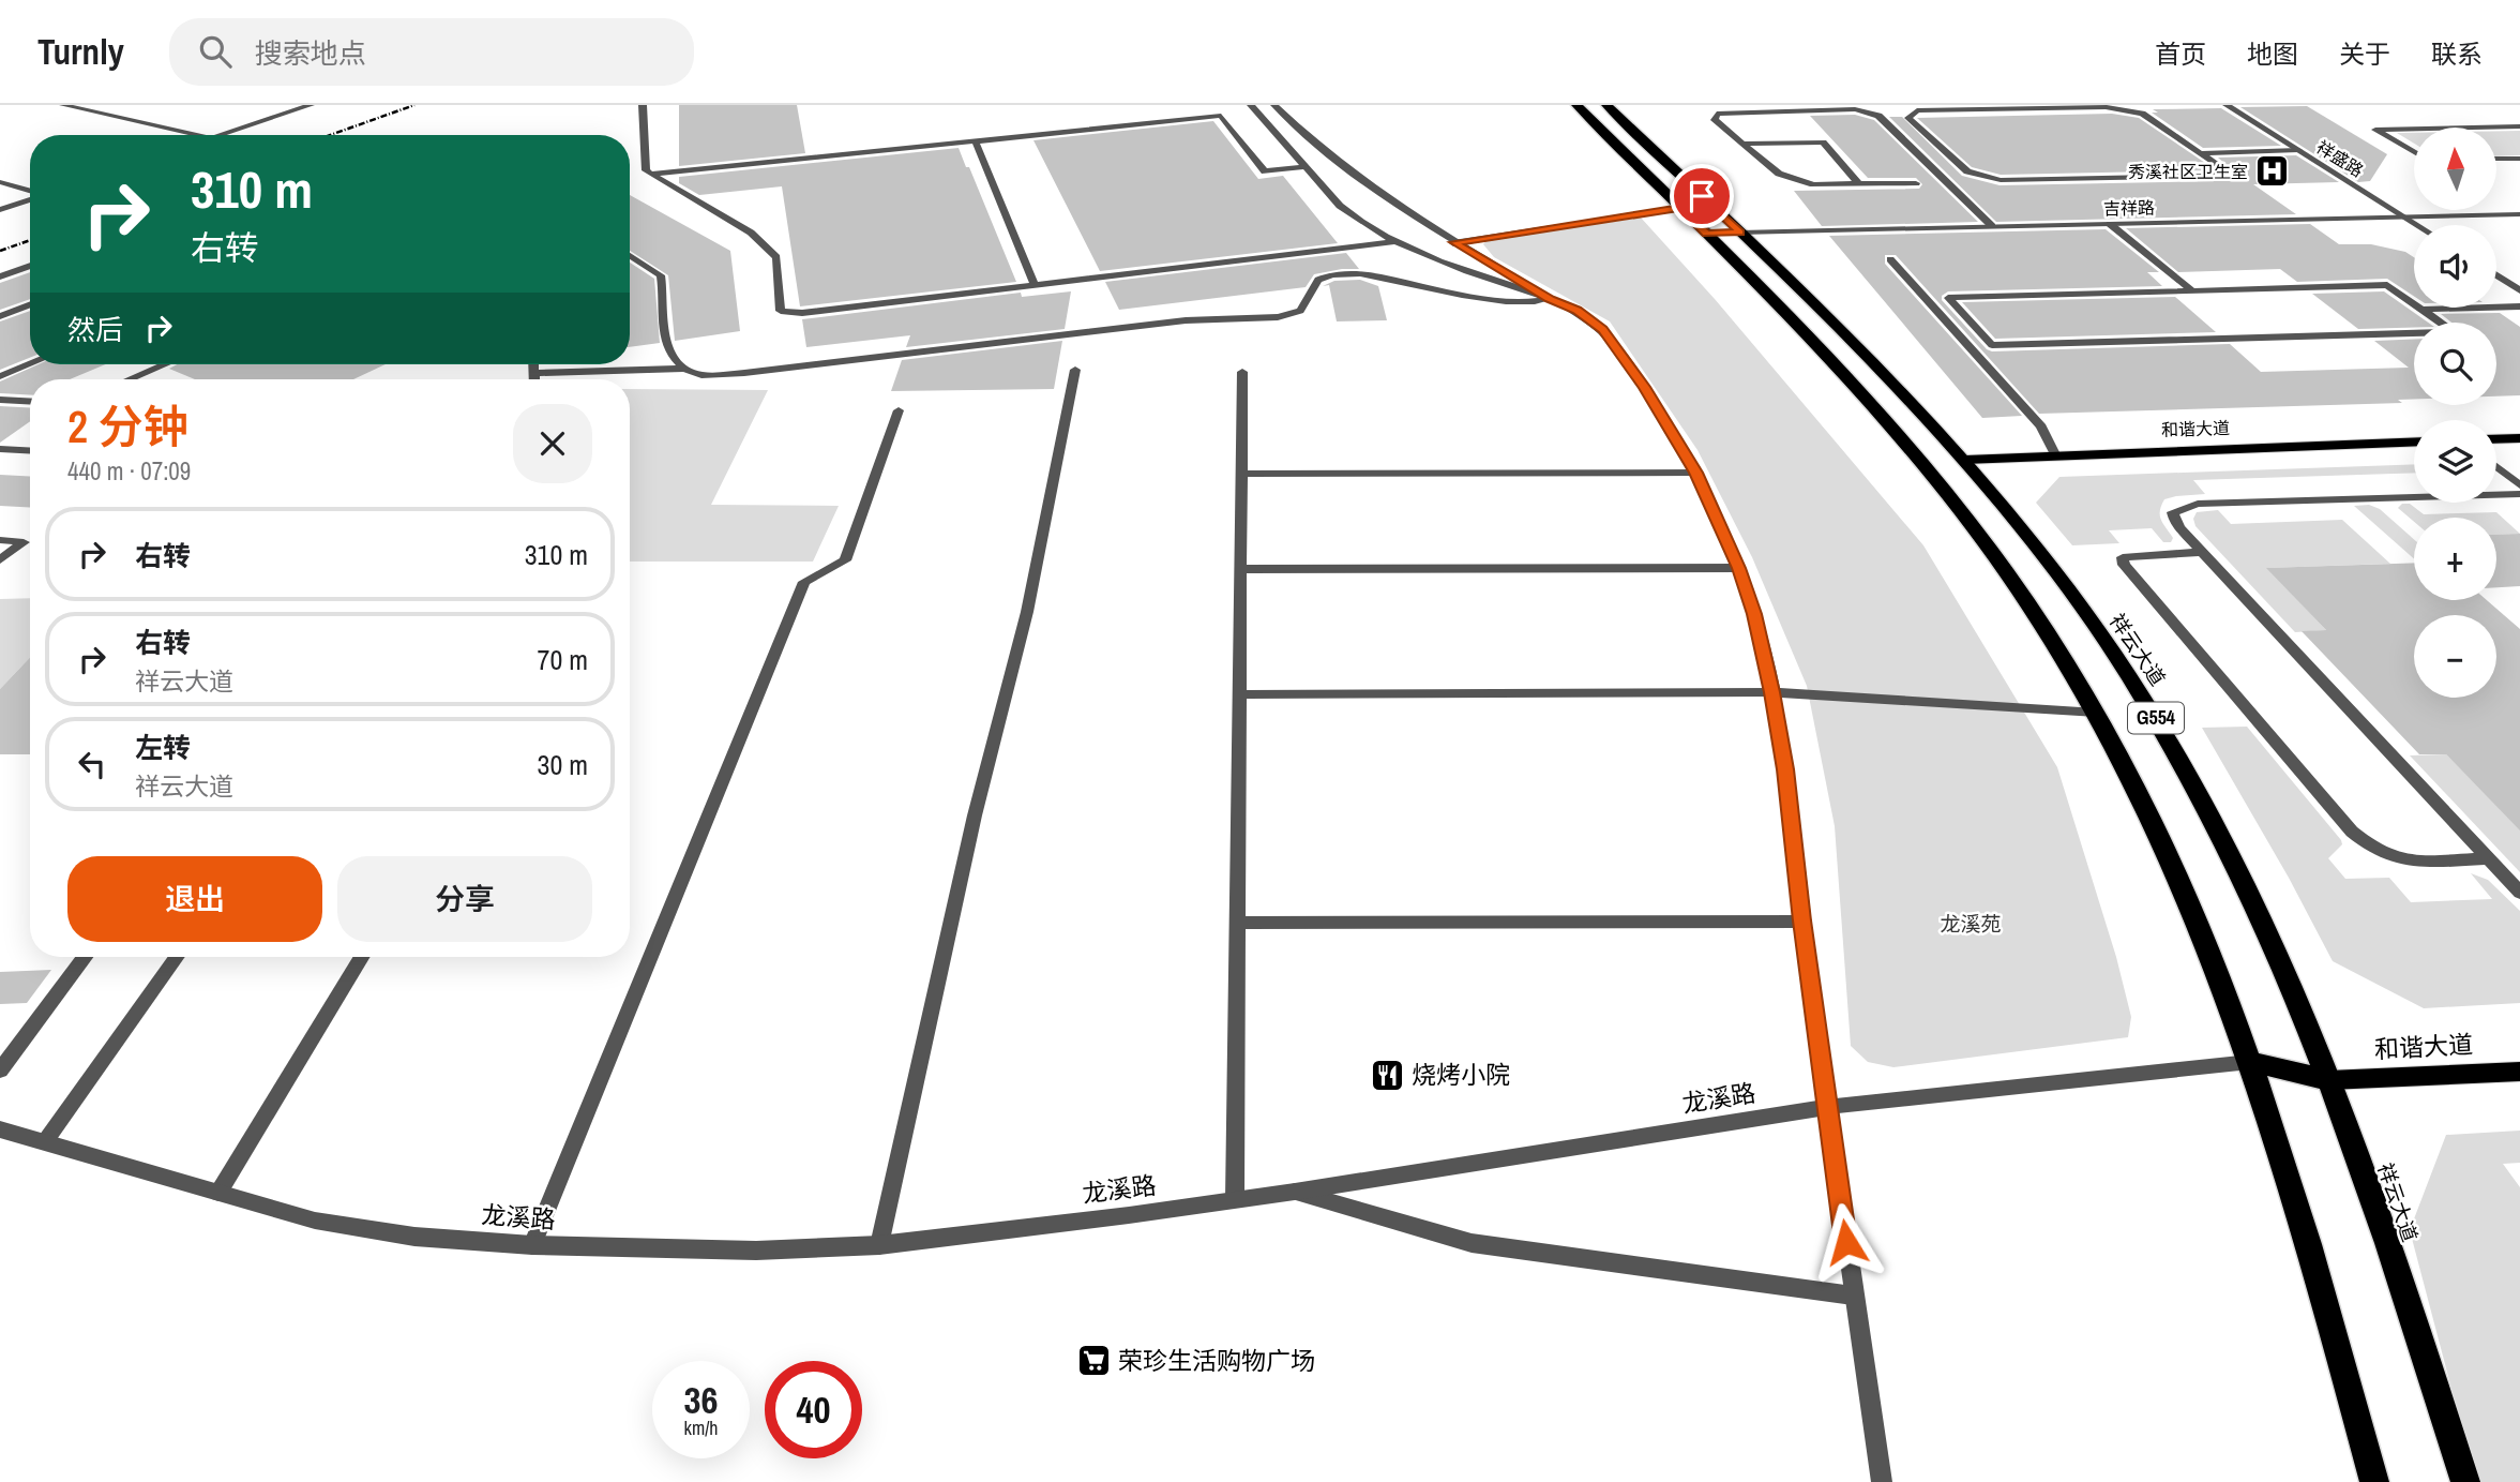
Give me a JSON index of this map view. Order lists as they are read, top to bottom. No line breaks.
{"streets":{"highway":["祥云大道","G554"],"main road":["和谐大道"],"street":["祥盛路","吉祥路","龙溪路"]},"crossings":[["祥盛路","吉祥路"],["吉祥路","祥云大道"],["和谐大道","祥云大道"],["G554","龙溪路"]],"parks":["龙溪苑"],"places":{"hospital":["秀溪社区卫生室"],"restaurant":["烧烤小院"],"supermarket":["荣珍生活购物广场"]},"north":"top","page":{"header":"Turnly","search":"搜索地点","nav":["首页","地图","关于","联系"],"map_buttons":["+","−"],"turn":["310 m","右转"],"then":"然后","heading":["2 分钟","440 m · 07:09"],"list":[{"name":"右转","value":"310 m"},{"name":"右转","note":"祥云大道","value":"70 m"},{"name":"左转","note":"祥云大道","value":"30 m"}],"buttons":["退出","分享"],"speed":"36 km/h","limit":"40"}}
